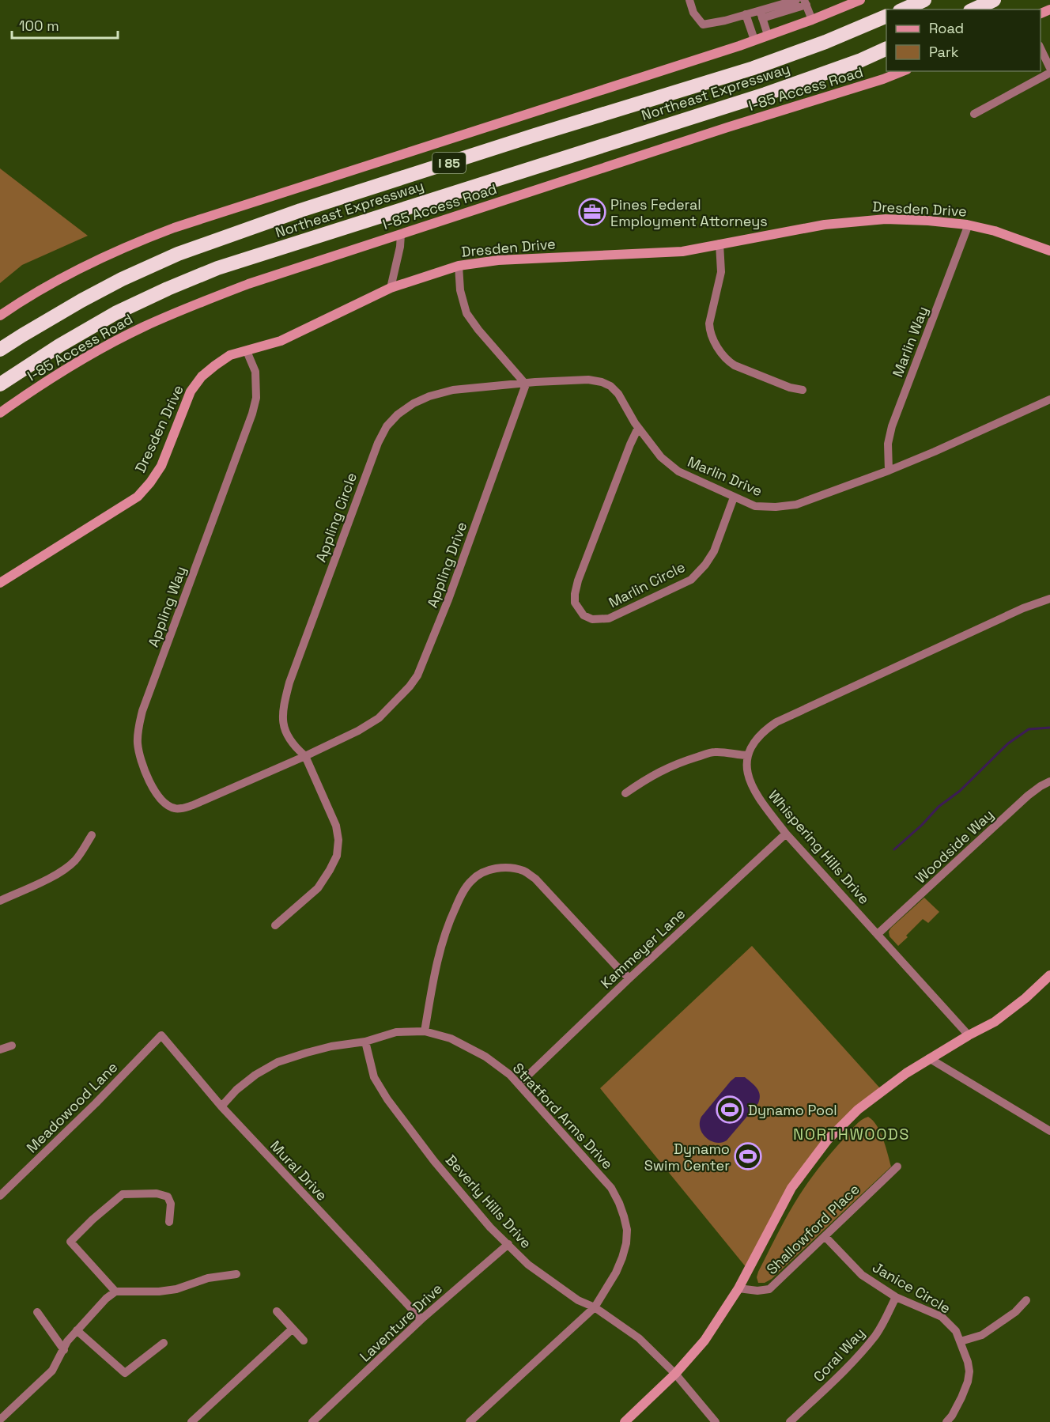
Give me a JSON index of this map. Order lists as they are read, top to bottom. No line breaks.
{"streets":{"highway":["Northeast Expressway","I 85"],"main road":["I-85 Access Road","Dresden Drive"],"street":["Marlin Way","Marlin Drive","Appling Circle","Appling Drive","Marlin Circle","Appling Way","Woodside Way","Whispering Hills Drive","Kammeyer Lane","Meadowood Lane","Stratford Arms Drive","Mural Drive","Beverly Hills Drive","Shallowford Place","Janice Circle","Laventure Drive","Coral Way"]},"crossings":[["Dresden Drive","Marlin Way"],["Dresden Drive","Appling Way"],["Marlin Way","Marlin Drive"],["Marlin Drive","Appling Circle"],["Marlin Drive","Appling Drive"],["Marlin Drive","Marlin Circle"],["Appling Circle","Appling Drive"],["Appling Drive","Appling Way"],["Woodside Way","Whispering Hills Drive"],["Whispering Hills Drive","Kammeyer Lane"],["Kammeyer Lane","Stratford Arms Drive"],["Meadowood Lane","Mural Drive"],["Stratford Arms Drive","Mural Drive"],["Stratford Arms Drive","Beverly Hills Drive"],["Mural Drive","Laventure Drive"],["Beverly Hills Drive","Laventure Drive"],["Shallowford Place","Janice Circle"],["Janice Circle","Coral Way"]],"districts":["NORTHWOODS"],"places":{"office":["Pines Federal Employment Attorneys"],"sports":["Dynamo Pool","Dynamo Swim Center"]},"legend":["Road","Park"],"scale_bar":"100 m"}
